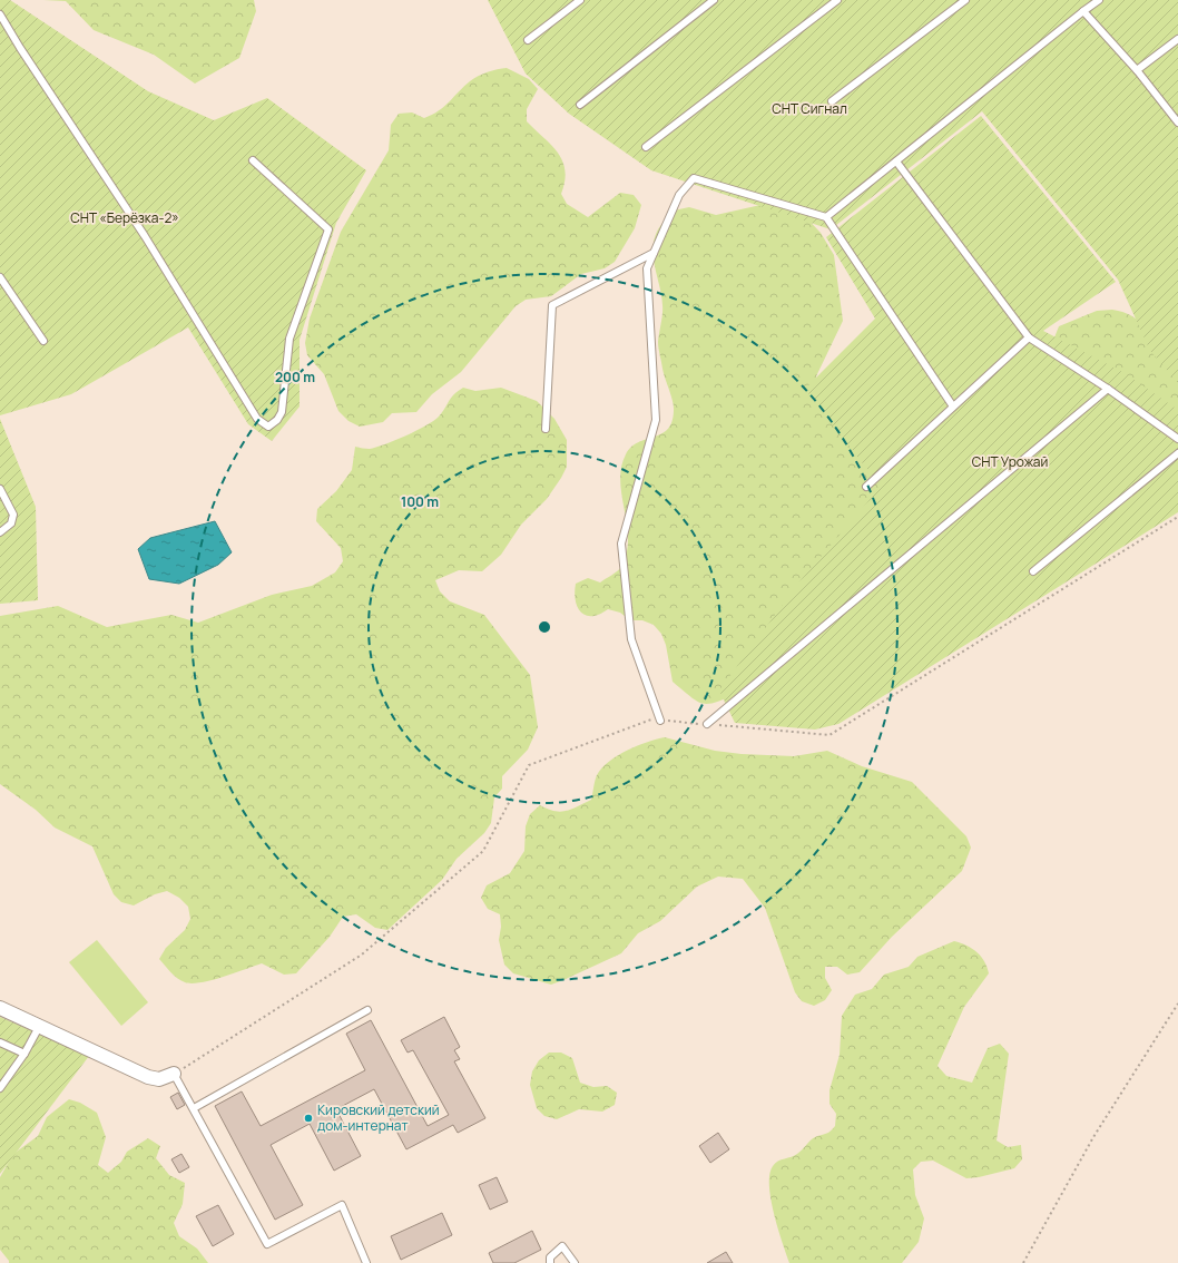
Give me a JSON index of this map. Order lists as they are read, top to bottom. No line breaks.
{"parks":["СНТ Сигнал","СНТ «Берёзка-2»","СНТ Урожай"],"places":["Кировский детский дом-интернат"],"rings":["200 m","100 m"]}
